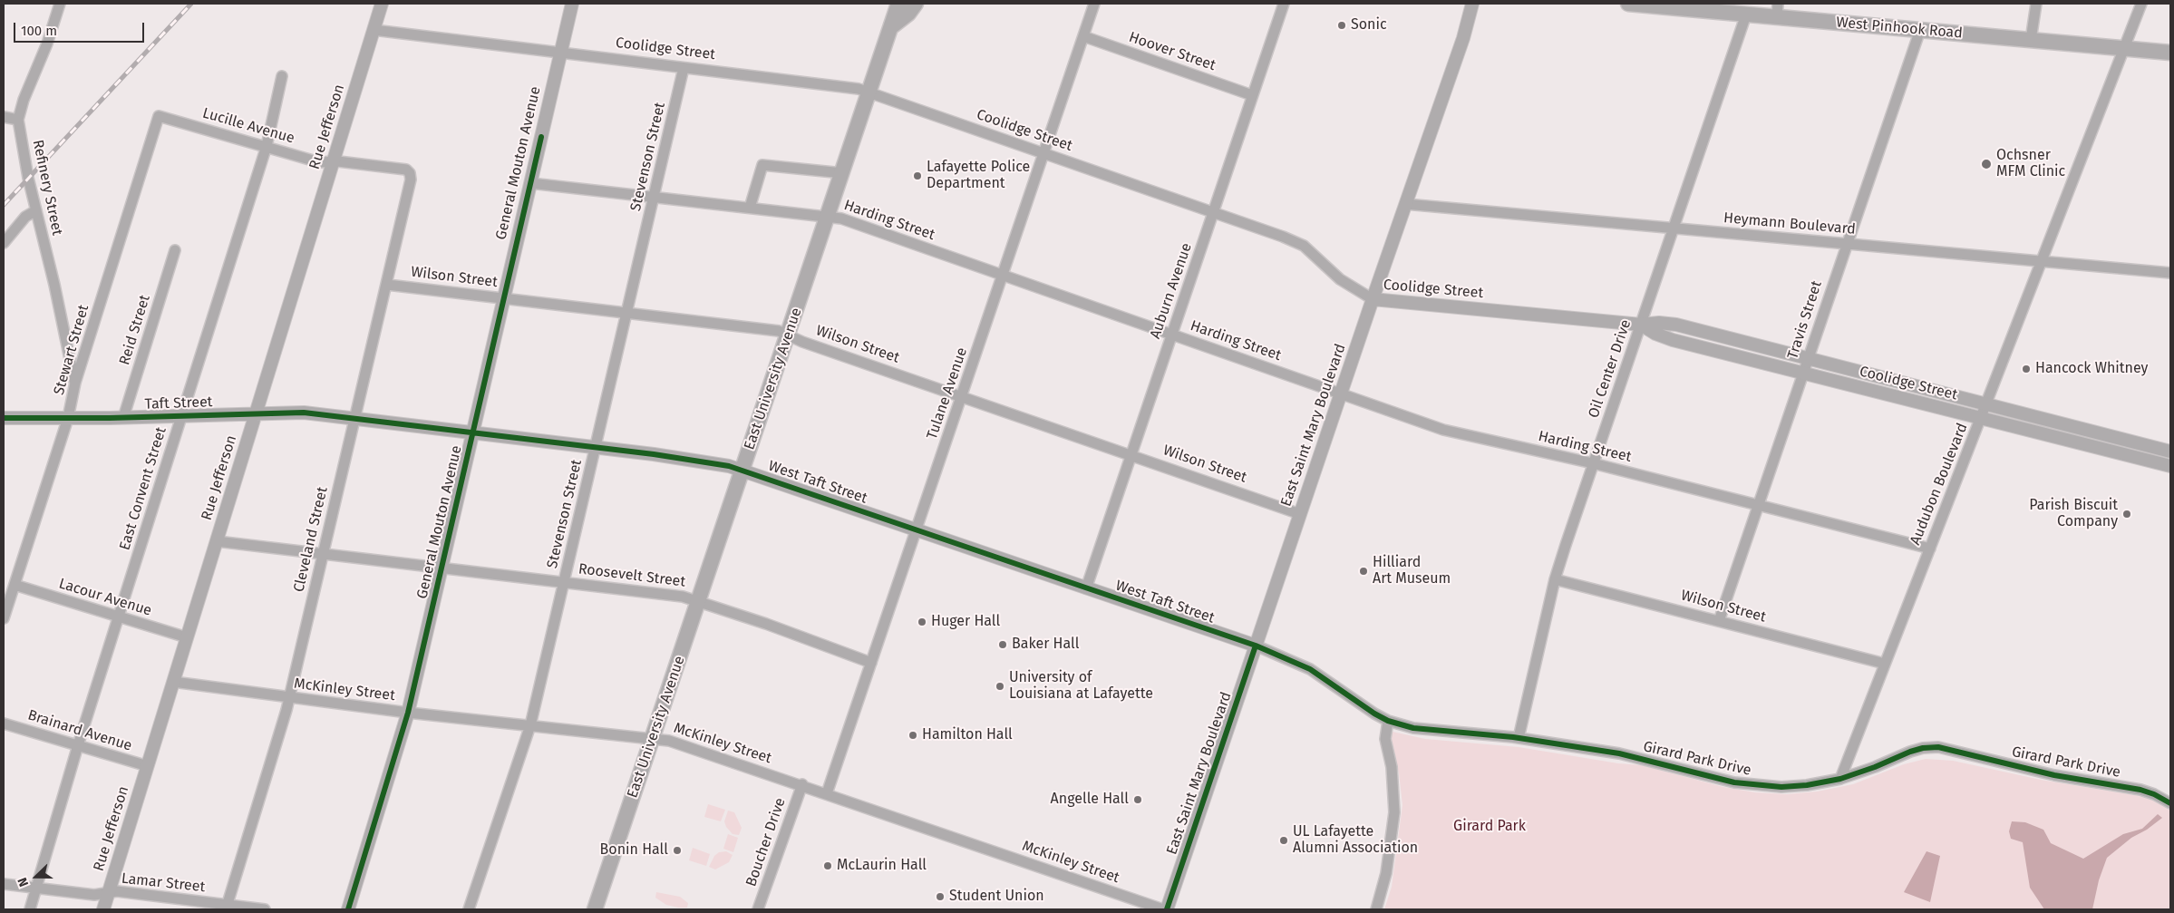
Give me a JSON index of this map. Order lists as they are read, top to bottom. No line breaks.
{"streets":{"main road":["West Pinhook Road","East University Avenue"],"street":["Coolidge Street","Hoover Street","Lucille Avenue","Rue Jefferson","Stevenson Street","General Mouton Avenue","Refinery Street","Harding Street","Heymann Boulevard","Wilson Street","Auburn Avenue","Travis Street","Reid Street","Stewart Street","Oil Center Drive","Tulane Avenue","Taft Street","East Saint Mary Boulevard","West Taft Street","Audubon Boulevard","East Convent Street","Cleveland Street","Roosevelt Street","Lacour Avenue","McKinley Street","Brainard Avenue","Girard Park Drive","Boucher Drive","Lamar Street"]},"crossings":[["West Pinhook Road","Travis Street"],["West Pinhook Road","Oil Center Drive"],["West Pinhook Road","Audubon Boulevard"],["Coolidge Street","Rue Jefferson"],["Coolidge Street","Stevenson Street"],["Coolidge Street","General Mouton Avenue"],["Coolidge Street","Auburn Avenue"],["Coolidge Street","Travis Street"],["Coolidge Street","Oil Center Drive"],["Coolidge Street","East University Avenue"],["Coolidge Street","Tulane Avenue"],["Coolidge Street","East Saint Mary Boulevard"],["Coolidge Street","Audubon Boulevard"],["Hoover Street","Auburn Avenue"],["Hoover Street","Tulane Avenue"],["Lucille Avenue","Rue Jefferson"],["Lucille Avenue","Stewart Street"],["Lucille Avenue","East Convent Street"],["Lucille Avenue","Cleveland Street"],["Rue Jefferson","Taft Street"],["Rue Jefferson","Roosevelt Street"],["Rue Jefferson","Lacour Avenue"],["Rue Jefferson","McKinley Street"],["Rue Jefferson","Brainard Avenue"],["Rue Jefferson","Lamar Street"],["Stevenson Street","Harding Street"],["Stevenson Street","Wilson Street"],["Stevenson Street","West Taft Street"],["Stevenson Street","Roosevelt Street"],["Stevenson Street","McKinley Street"],["General Mouton Avenue","Harding Street"],["General Mouton Avenue","Wilson Street"],["General Mouton Avenue","West Taft Street"],["General Mouton Avenue","Roosevelt Street"],["General Mouton Avenue","McKinley Street"],["Refinery Street","Stewart Street"],["Harding Street","Auburn Avenue"],["Harding Street","Travis Street"],["Harding Street","Oil Center Drive"],["Harding Street","East University Avenue"],["Harding Street","Tulane Avenue"],["Harding Street","East Saint Mary Boulevard"],["Harding Street","Audubon Boulevard"],["Heymann Boulevard","Travis Street"],["Heymann Boulevard","Oil Center Drive"],["Heymann Boulevard","East Saint Mary Boulevard"],["Heymann Boulevard","Audubon Boulevard"],["Wilson Street","Auburn Avenue"],["Wilson Street","Travis Street"],["Wilson Street","Oil Center Drive"],["Wilson Street","East University Avenue"],["Wilson Street","Tulane Avenue"],["Wilson Street","East Saint Mary Boulevard"],["Wilson Street","Audubon Boulevard"],["Wilson Street","Cleveland Street"],["Auburn Avenue","West Taft Street"],["Reid Street","Taft Street"],["Stewart Street","Taft Street"],["Stewart Street","Lacour Avenue"],["Oil Center Drive","Girard Park Drive"],["East University Avenue","West Taft Street"],["East University Avenue","Roosevelt Street"],["East University Avenue","McKinley Street"],["Tulane Avenue","West Taft Street"],["Tulane Avenue","Roosevelt Street"],["Tulane Avenue","McKinley Street"],["Taft Street","West Taft Street"],["Taft Street","East Convent Street"],["Taft Street","Cleveland Street"],["East Saint Mary Boulevard","West Taft Street"],["East Saint Mary Boulevard","Girard Park Drive"],["West Taft Street","Cleveland Street"],["West Taft Street","Girard Park Drive"],["Audubon Boulevard","Girard Park Drive"],["East Convent Street","Lacour Avenue"],["East Convent Street","Brainard Avenue"],["East Convent Street","Lamar Street"],["Cleveland Street","Roosevelt Street"],["Cleveland Street","McKinley Street"],["Cleveland Street","Lamar Street"],["McKinley Street","Boucher Drive"]],"parks":["Girard Park"],"places":["Sonic","Ochsner MFM Clinic","Lafayette Police Department","Hancock Whitney","Parish Biscuit Company","Hilliard Art Museum","Huger Hall","Baker Hall","University of Louisiana at Lafayette","Hamilton Hall","Angelle Hall","UL Lafayette Alumni Association","Bonin Hall","McLaurin Hall","Student Union"],"scale_bar":"100 m","north":"left"}
